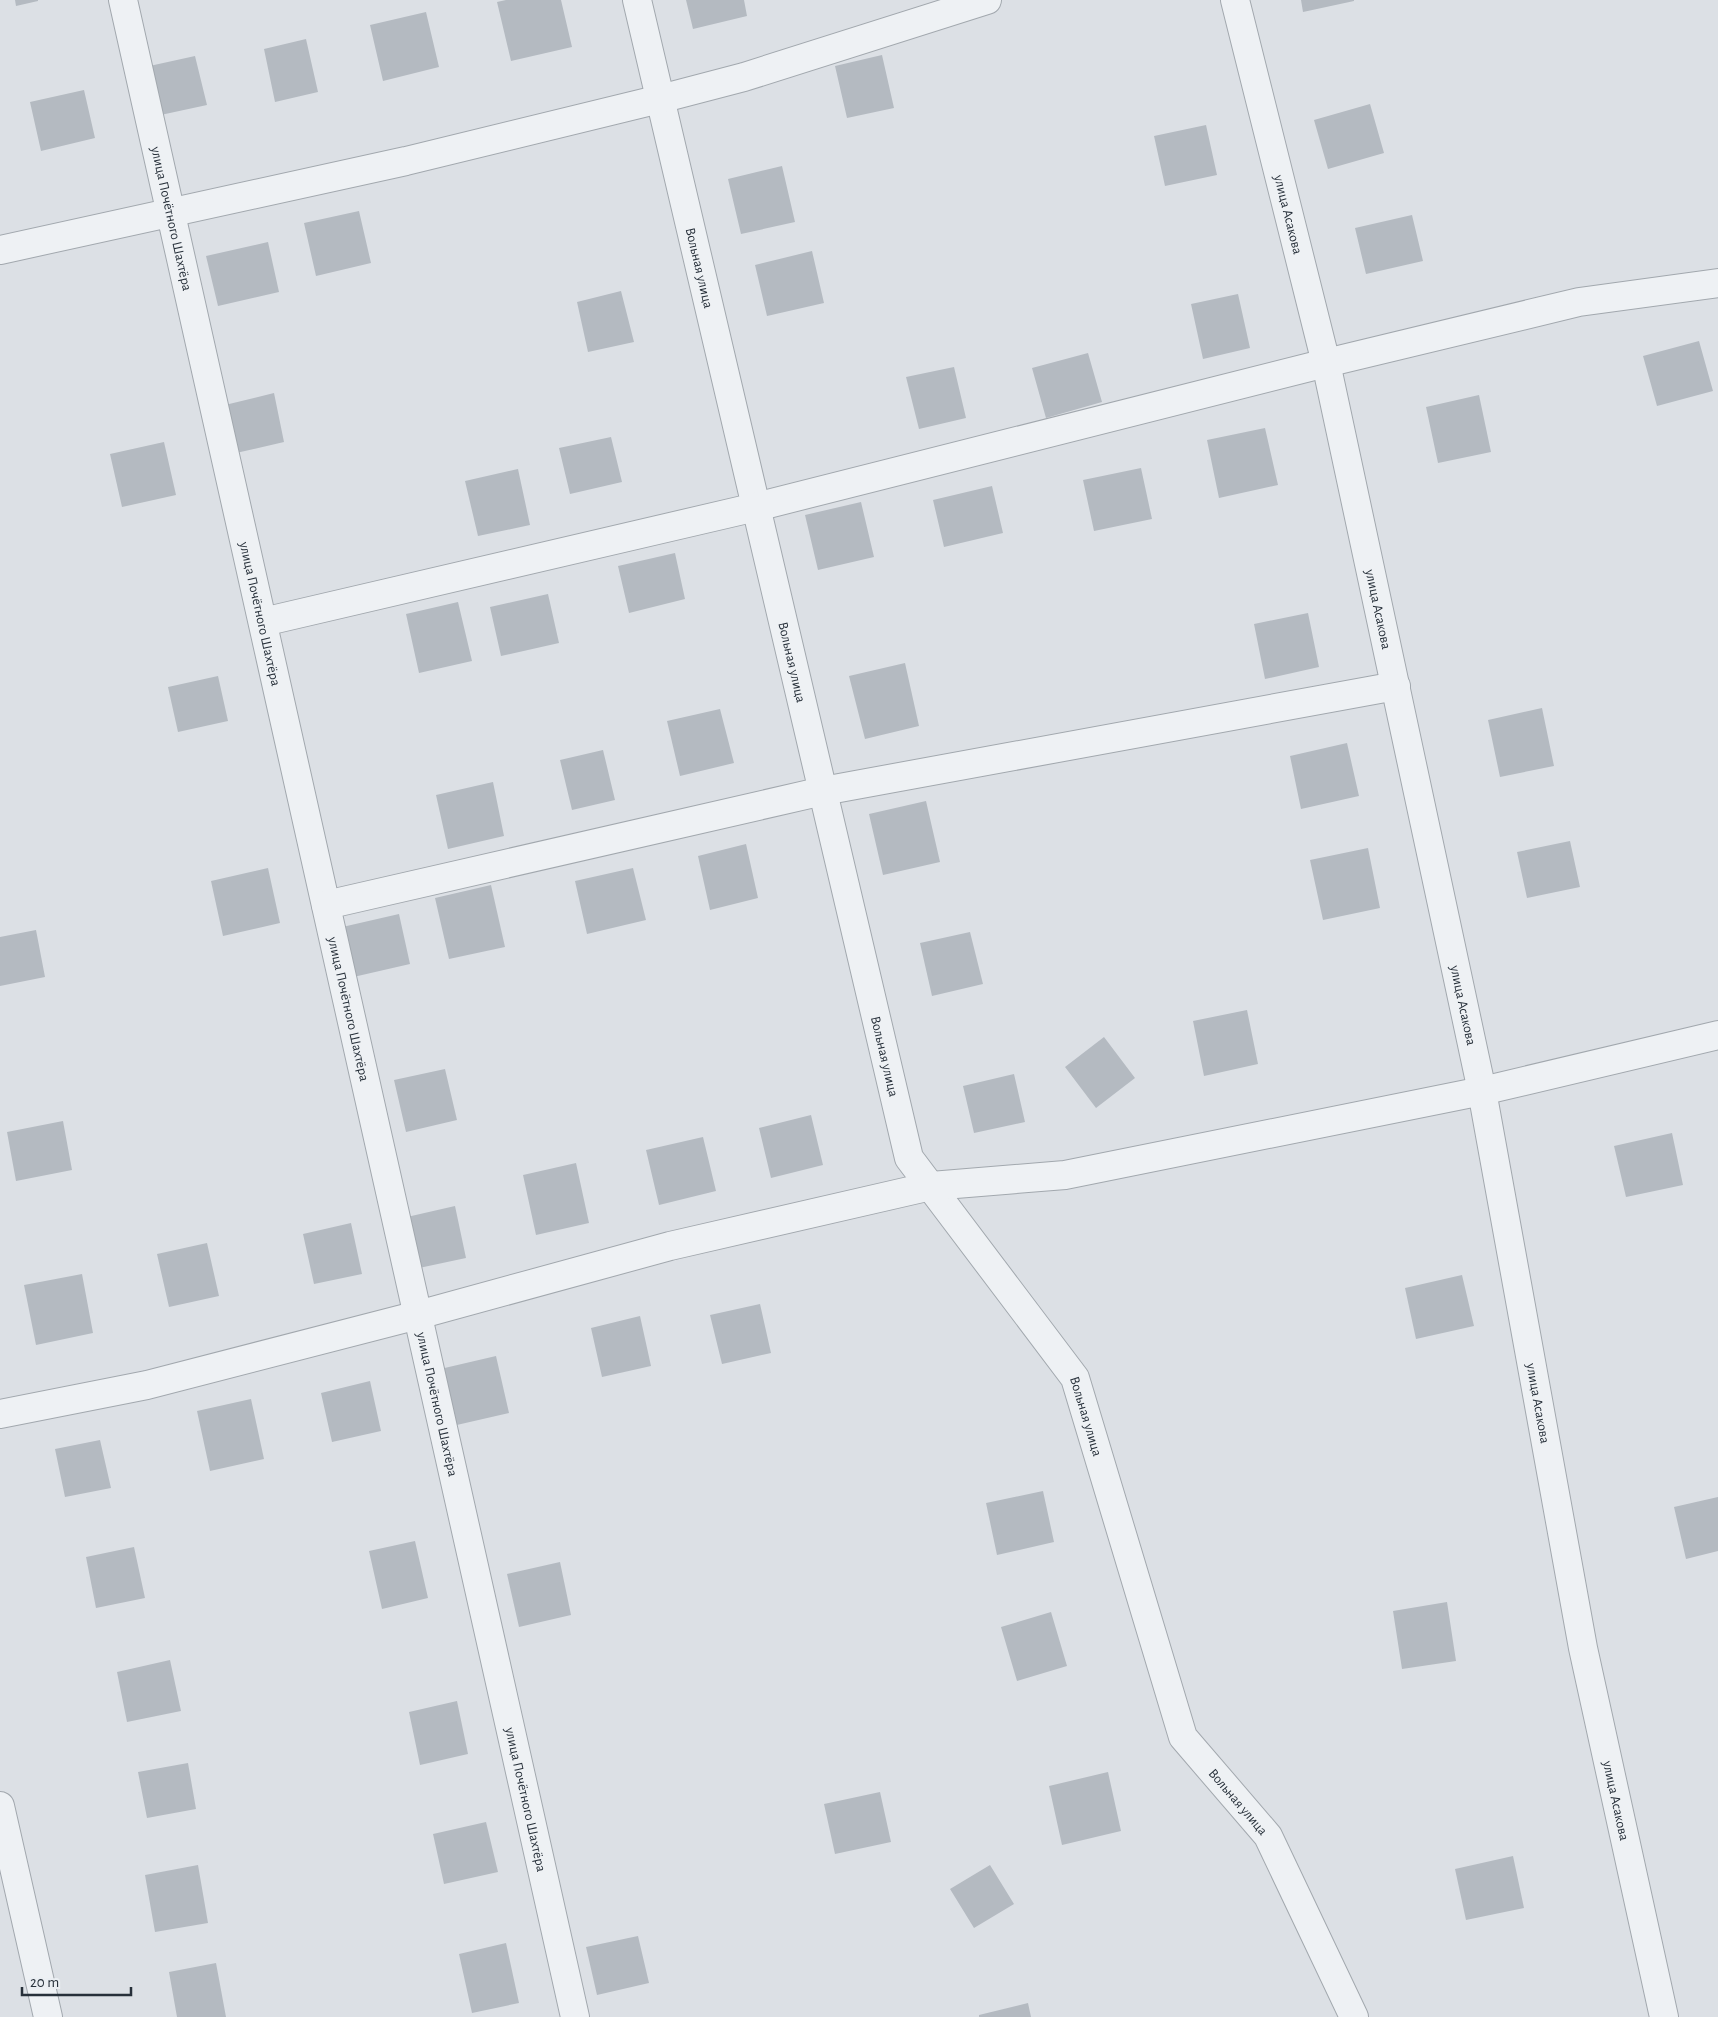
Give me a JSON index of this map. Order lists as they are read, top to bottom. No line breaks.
{"streets":{"street":["улица Асакова","улица Почётного Шахтёра","Вольная улица"]},"scale_bar":"20 m"}
